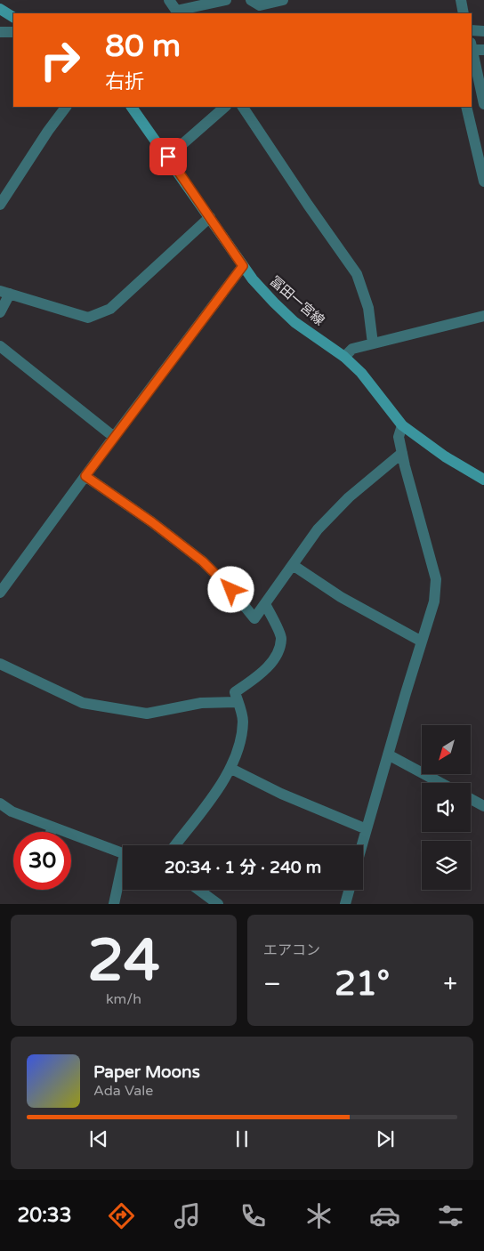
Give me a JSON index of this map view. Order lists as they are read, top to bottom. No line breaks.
{"streets":{"main road":["冨田一宮線"]},"north":"bottom left","page":{"turn":["80 m","右折"],"limit":"30","trip":"20:34 · 1 分 · 240 m","tile":[["24","km/h"],"エアコン"],"heat":["−","21°","+"],"song":["Paper Moons","Ada Vale"],"tabs":"20:33"}}
